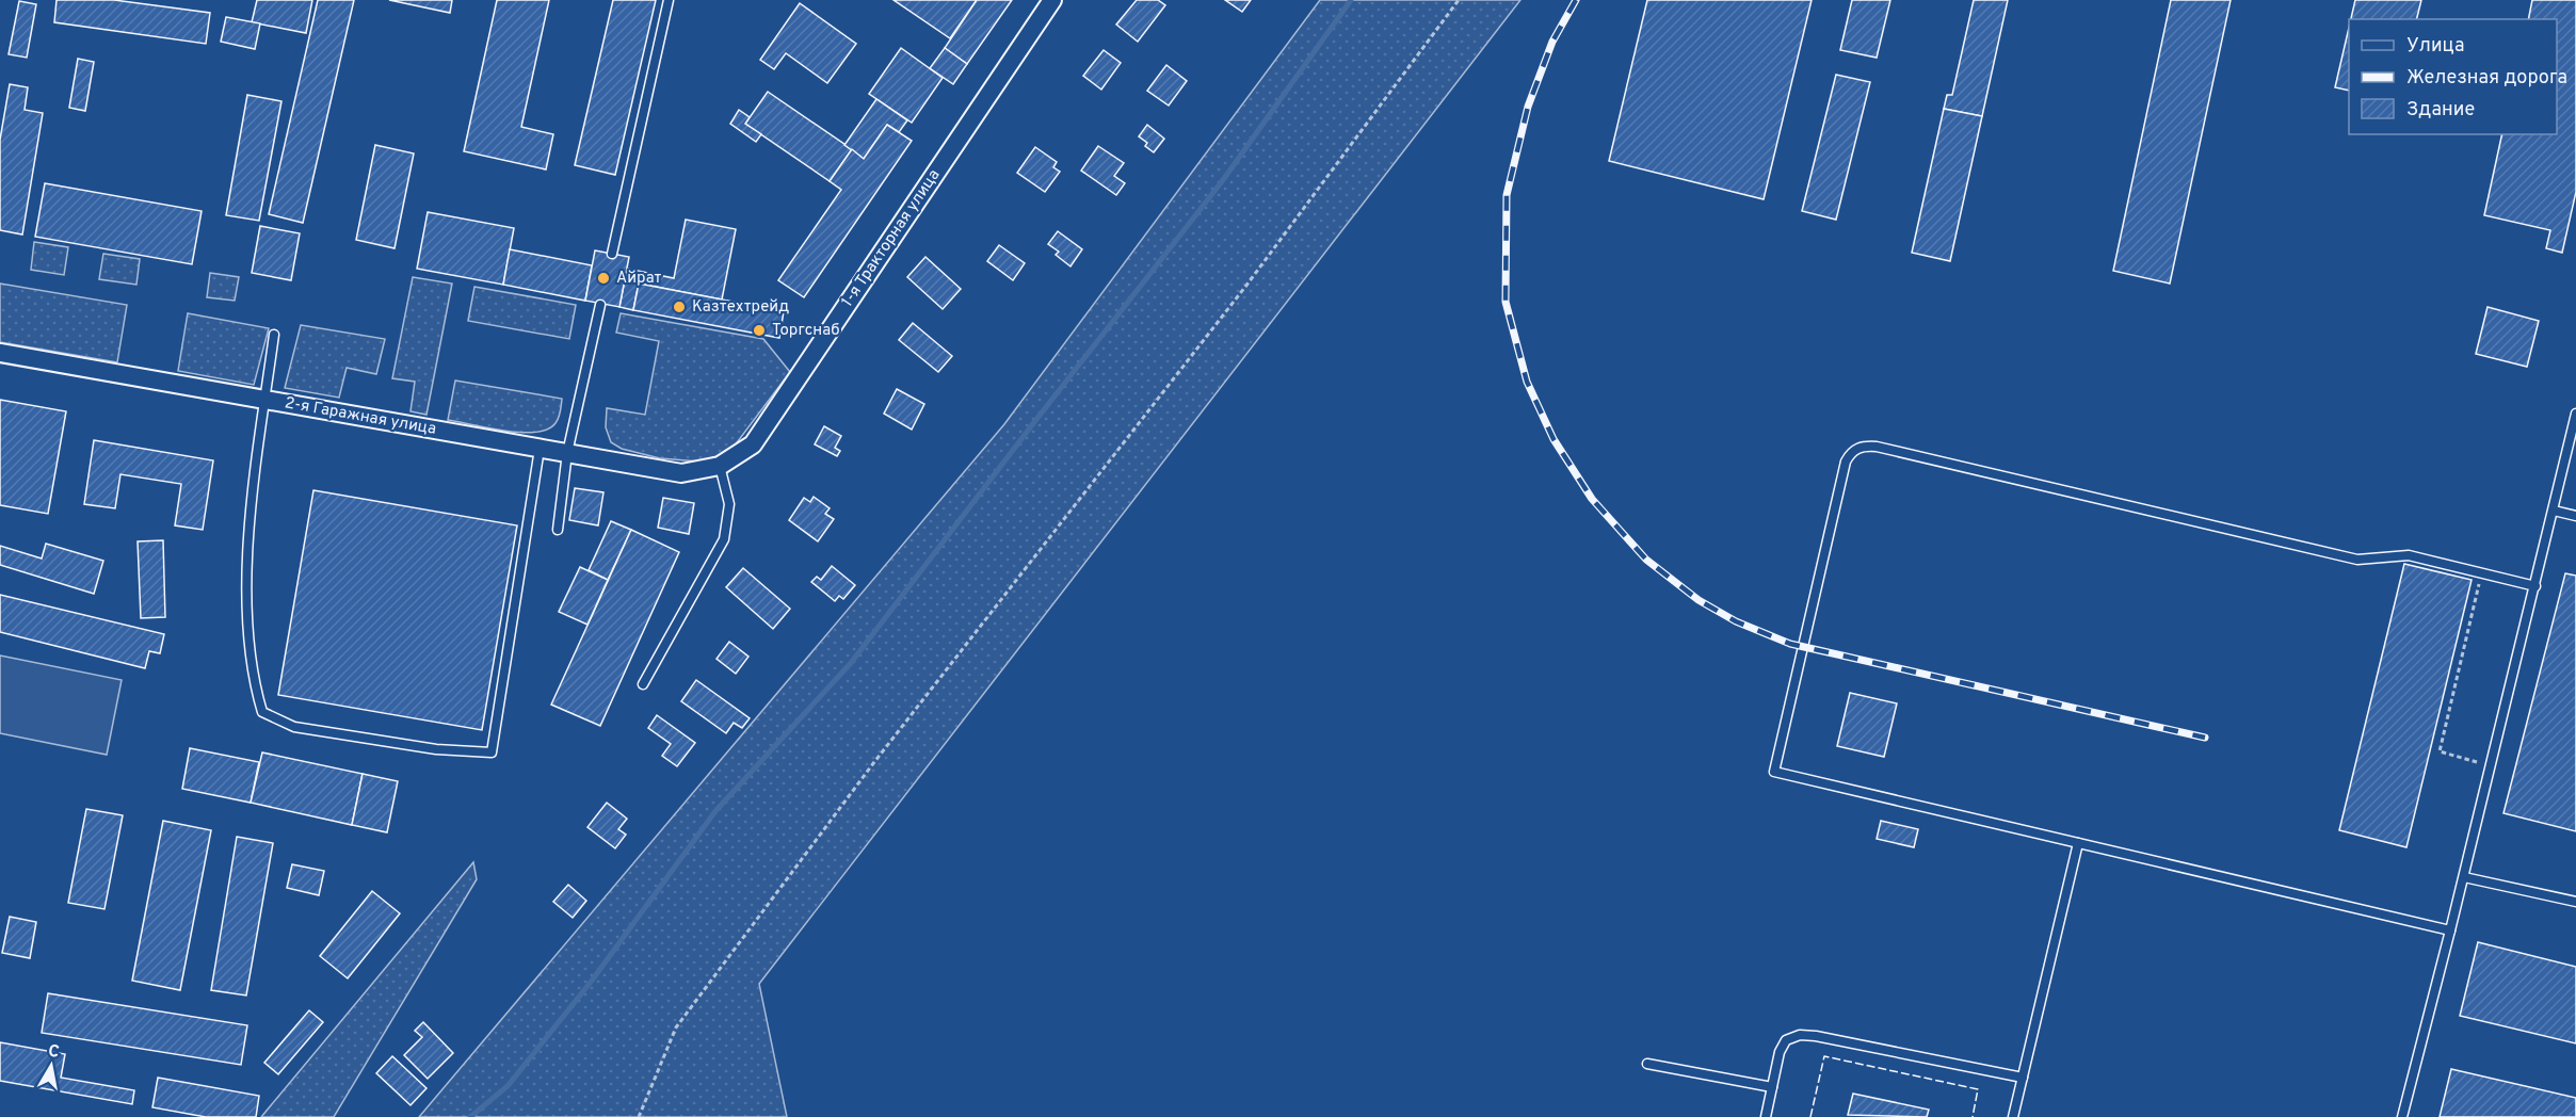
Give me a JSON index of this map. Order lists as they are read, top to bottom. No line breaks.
{"streets":{"street":["1-я Тракторная улица","2-я Гаражная улица"]},"crossings":[["1-я Тракторная улица","2-я Гаражная улица"]],"places":["Айрат","Казтехтрейд","Торгснаб"],"legend":["Улица","Железная дорога","Здание"],"north":"top"}
